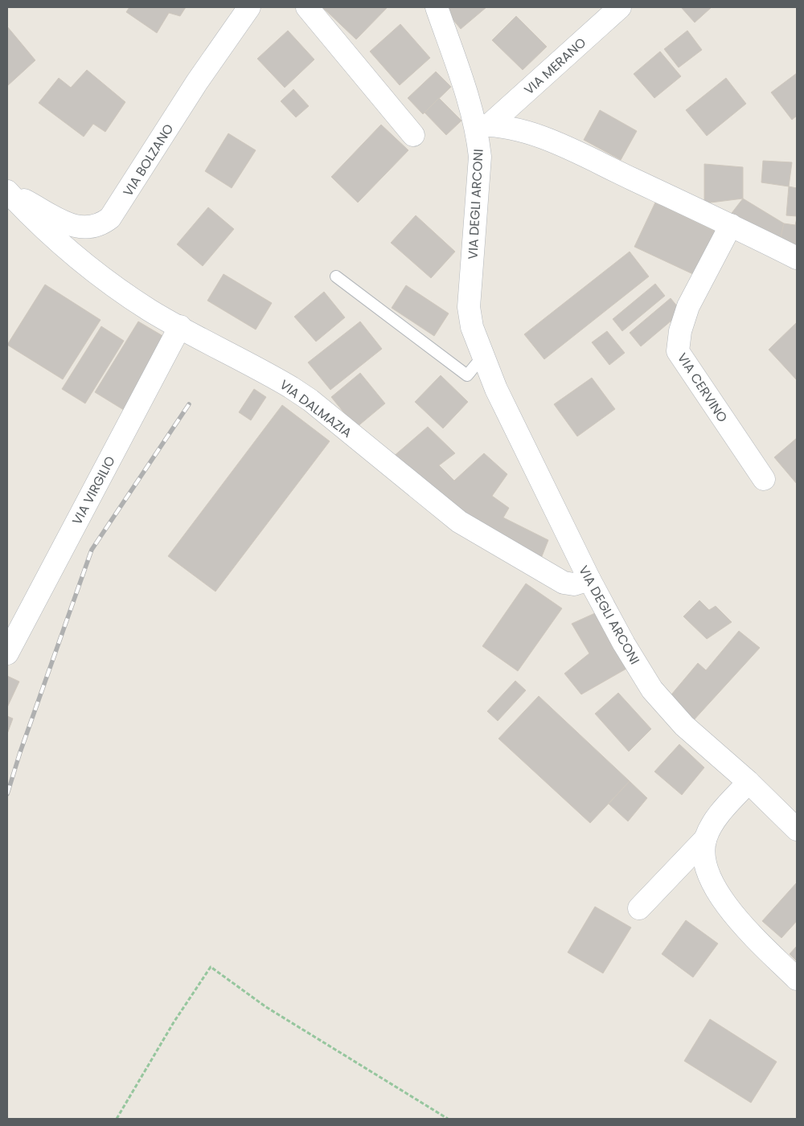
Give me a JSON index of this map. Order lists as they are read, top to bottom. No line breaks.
{"streets":{"street":["VIA MERANO","VIA BOLZANO","VIA DEGLI ARCONI","VIA CERVINO","VIA DALMAZIA","VIA VIRGILIO"]},"crossings":[["VIA MERANO","VIA DEGLI ARCONI"],["VIA BOLZANO","VIA DALMAZIA"],["VIA DEGLI ARCONI","VIA DALMAZIA"],["VIA DALMAZIA","VIA VIRGILIO"]]}
